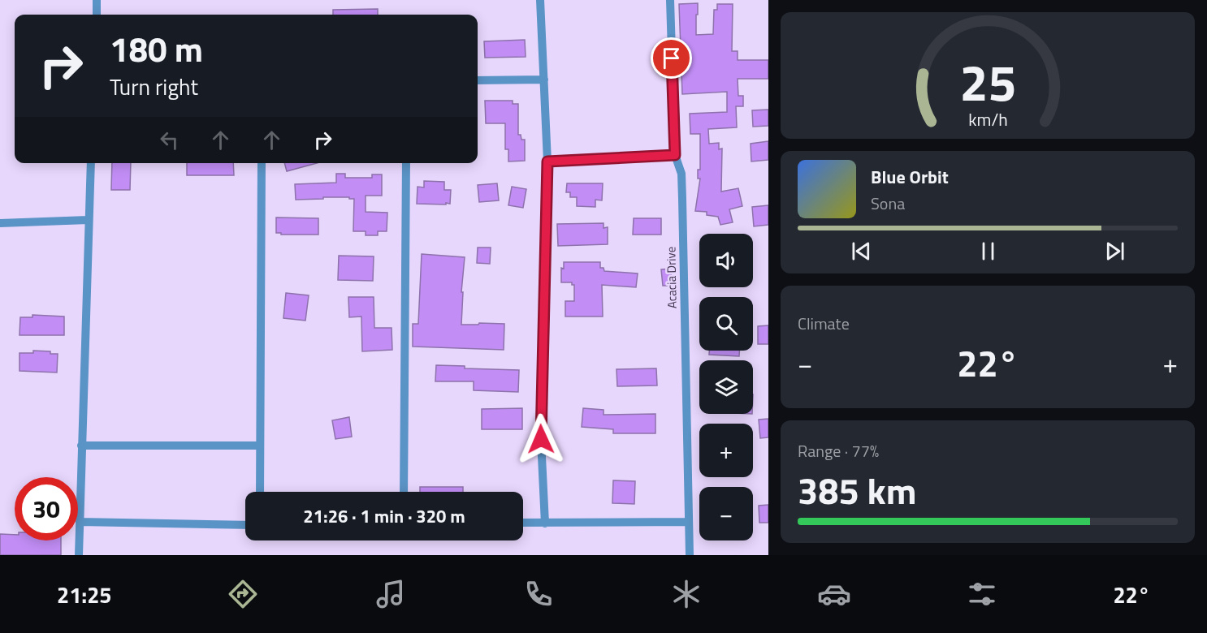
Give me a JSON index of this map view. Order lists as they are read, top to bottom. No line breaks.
{"streets":{"street":["Acacia Drive"]},"page":{"turn":["180 m","Turn right"],"song":["Blue Orbit","Sona"],"map_buttons":["+","−"],"tile":["Climate",["Range · 77%","385 km"]],"heat":["−","22°","+"],"limit":"30","trip":"21:26 · 1 min · 320 m","tabs":["21:25","22°"],"gauge":["25","km/h"]}}
